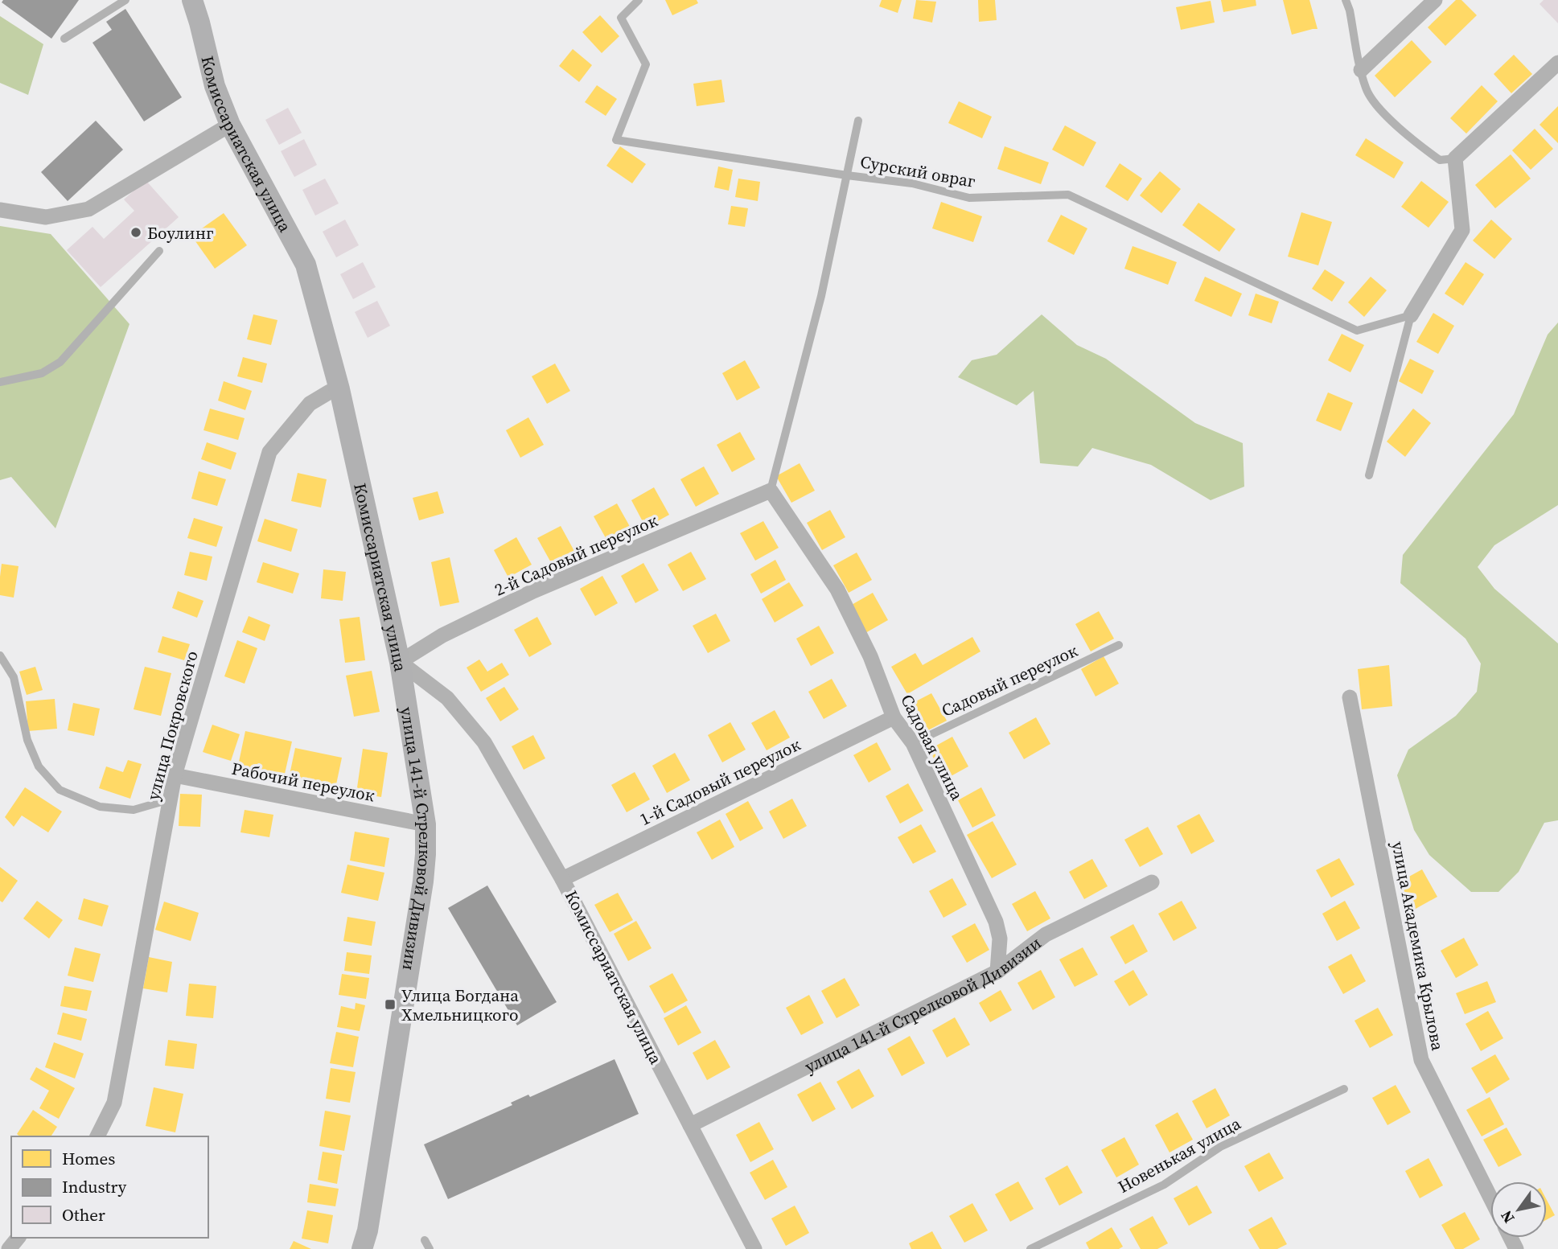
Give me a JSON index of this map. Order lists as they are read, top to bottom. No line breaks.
{"streets":{"main road":["Комиссариатская улица","улица 141-й Стрелковой Дивизии"],"street":["2-й Садовый переулок","улица Покровского","Садовая улица","Рабочий переулок","1-й Садовый переулок","улица Академика Крылова"],"lane":["Сурский овраг","Садовый переулок","Новенькая улица"]},"crossings":[["Комиссариатская улица","2-й Садовый переулок"],["Комиссариатская улица","улица Покровского"],["Комиссариатская улица","1-й Садовый переулок"],["Комиссариатская улица","улица 141-й Стрелковой Дивизии"],["2-й Садовый переулок","Садовая улица"],["2-й Садовый переулок","улица 141-й Стрелковой Дивизии"],["Садовый переулок","Садовая улица"],["улица Покровского","Рабочий переулок"],["Садовая улица","1-й Садовый переулок"],["Садовая улица","улица 141-й Стрелковой Дивизии"],["Рабочий переулок","улица 141-й Стрелковой Дивизии"]],"places":{"other":["Боулинг"],"transit":["Улица Богдана Хмельницкого"]},"legend":["Homes","Industry","Other"],"north":"bottom left"}
